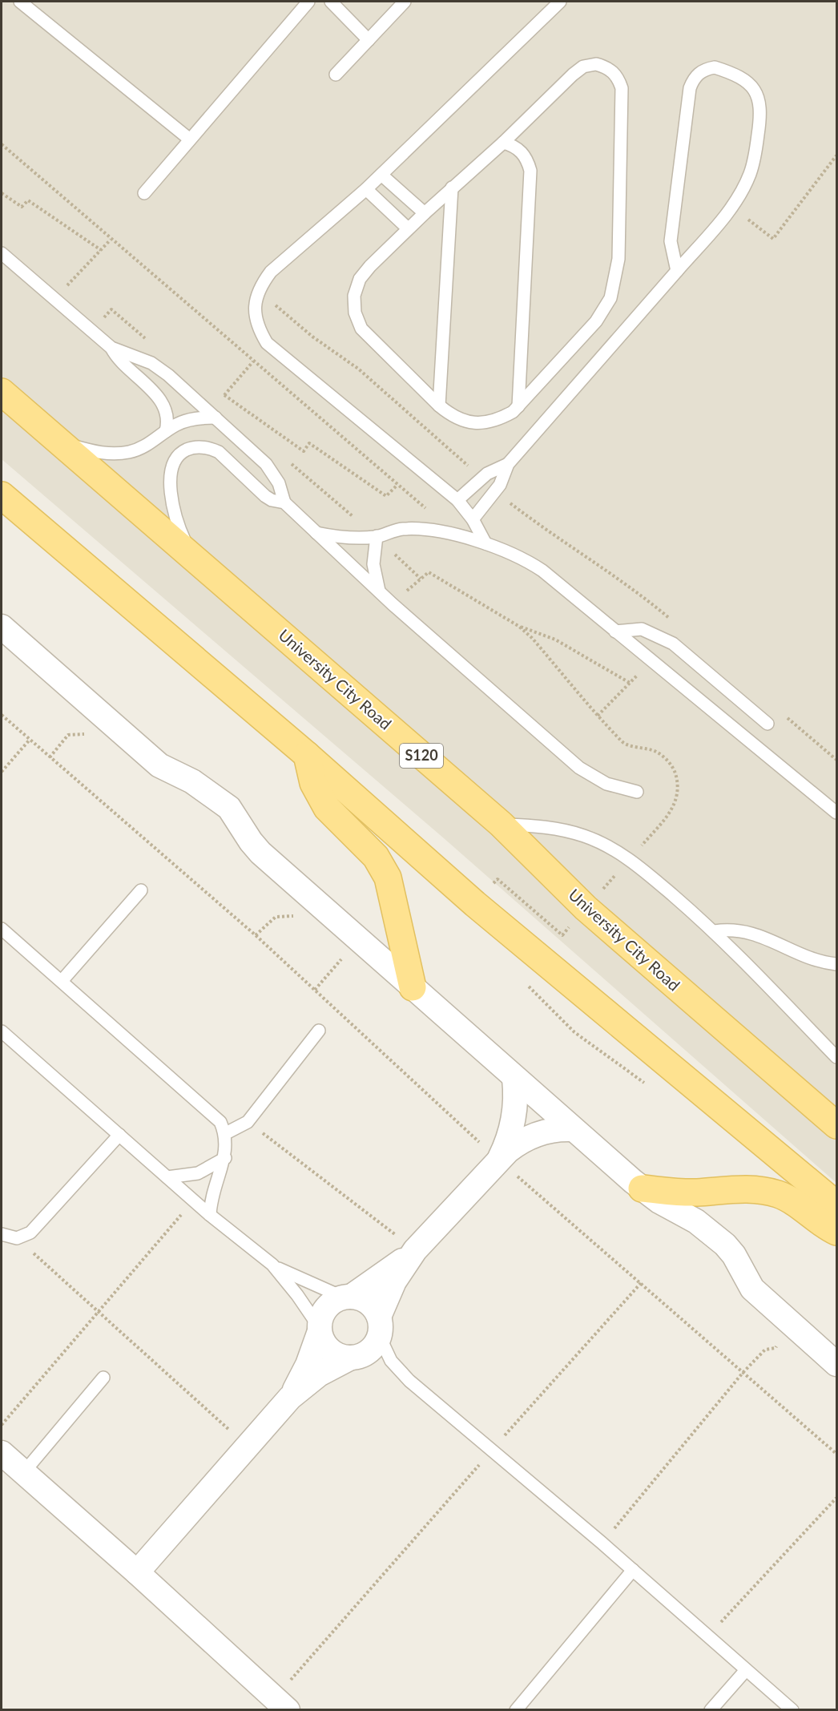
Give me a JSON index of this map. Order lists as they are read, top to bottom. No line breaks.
{"streets":{"main road":["University City Road","S120"]}}
